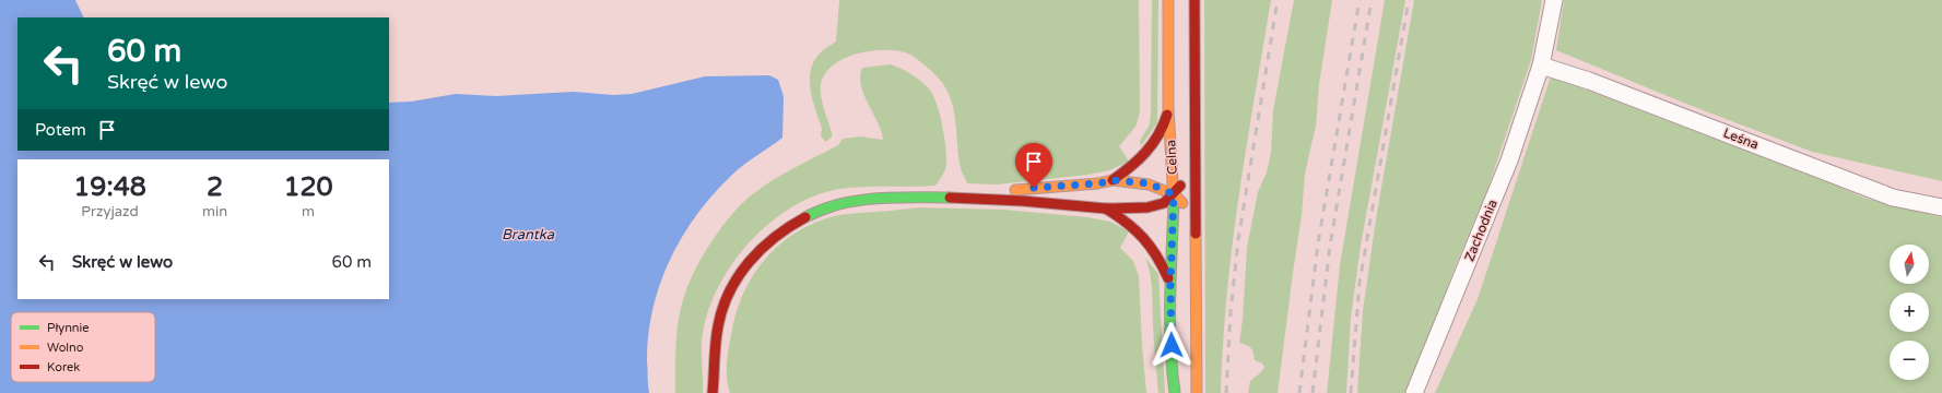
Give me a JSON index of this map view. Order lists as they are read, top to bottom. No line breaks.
{"streets":{"street":["Leśna","Celna","Zachodnia"]},"crossings":[["Leśna","Zachodnia"]],"water":["Brantka"],"legend":["Płynnie","Wolno","Korek"],"north":"top","page":{"turn":["60 m","Skręć w lewo"],"then":"Potem","eta":["19:48","Przyjazd","2","min","120","m"],"list":[{"name":"Skręć w lewo","value":"60 m"}],"map_buttons":["+","−"]}}
